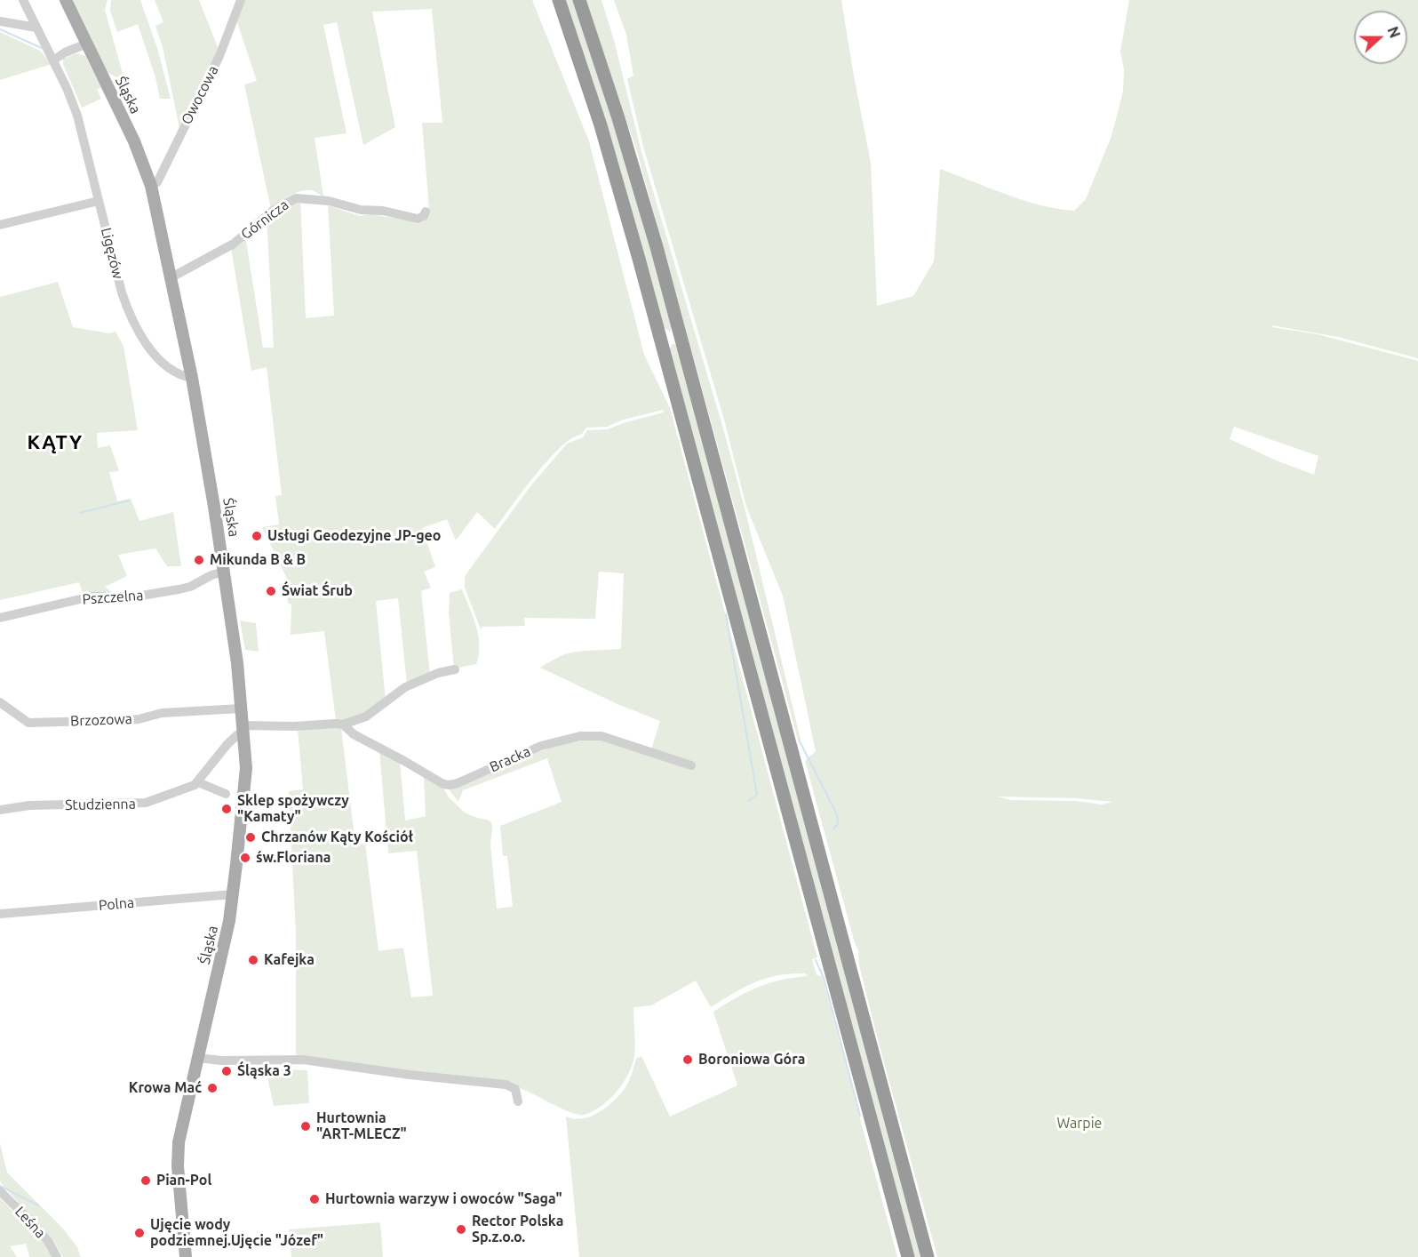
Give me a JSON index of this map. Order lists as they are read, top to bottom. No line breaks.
{"streets":{"main road":["Śląska"],"street":["Owocowa","Górnicza","Ligęzów","Pszczelna","Brzozowa","Bracka","Studzienna","Polna","Leśna"]},"crossings":[["Śląska","Owocowa"],["Śląska","Górnicza"],["Śląska","Ligęzów"],["Śląska","Pszczelna"],["Śląska","Brzozowa"],["Śląska","Polna"]],"districts":["KĄTY"],"parks":["Warpie"],"places":["Usługi Geodezyjne JP-geo","Mikunda B & B","Świat Śrub","Sklep spożywczy \"Kamaty\"","Chrzanów Kąty Kościół","św.Floriana","Kafejka","Boroniowa Góra","Śląska 3","Krowa Mać","Hurtownia \"ART-MLECZ\"","Pian-Pol","Hurtownia warzyw i owoców \"Saga\"","Rector Polska Sp.z.o.o.","Ujęcie wody podziemnej.Ujęcie \"Józef\""],"north":"right"}
